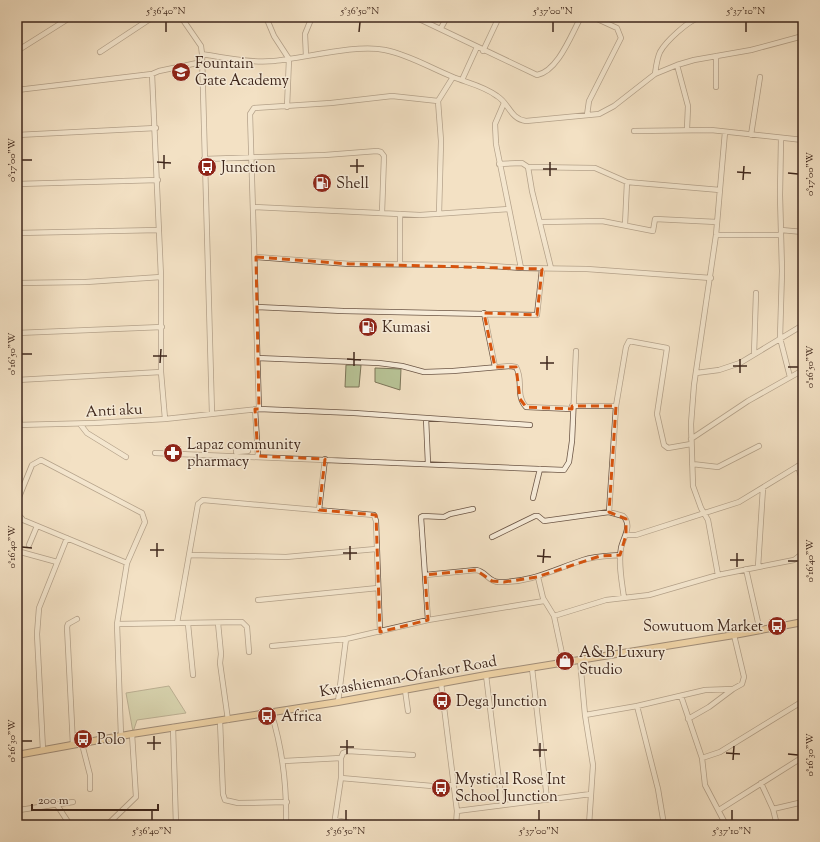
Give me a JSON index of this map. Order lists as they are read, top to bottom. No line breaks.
{"streets":{"main road":["Kwashieman-Ofankor Road"],"street":["Anti aku"]},"places":{"school or university":["Fountain Gate Academy"],"bus stop":["Junction","Sowutuom Market","Dega Junction","Africa","Polo","Mystical Rose Int School Junction"],"fuel station":["Shell","Kumasi"],"pharmacy":["Lapaz community pharmacy"],"shop":["A&B Luxury Studio"]},"scale_bar":"200 m","coordinates":["5°36'40\"N","5°36'50\"N","5°37'00\"N","5°37'10\"N","0°17'00\"W","0°16'50\"W","0°16'40\"W","0°16'30\"W"]}
